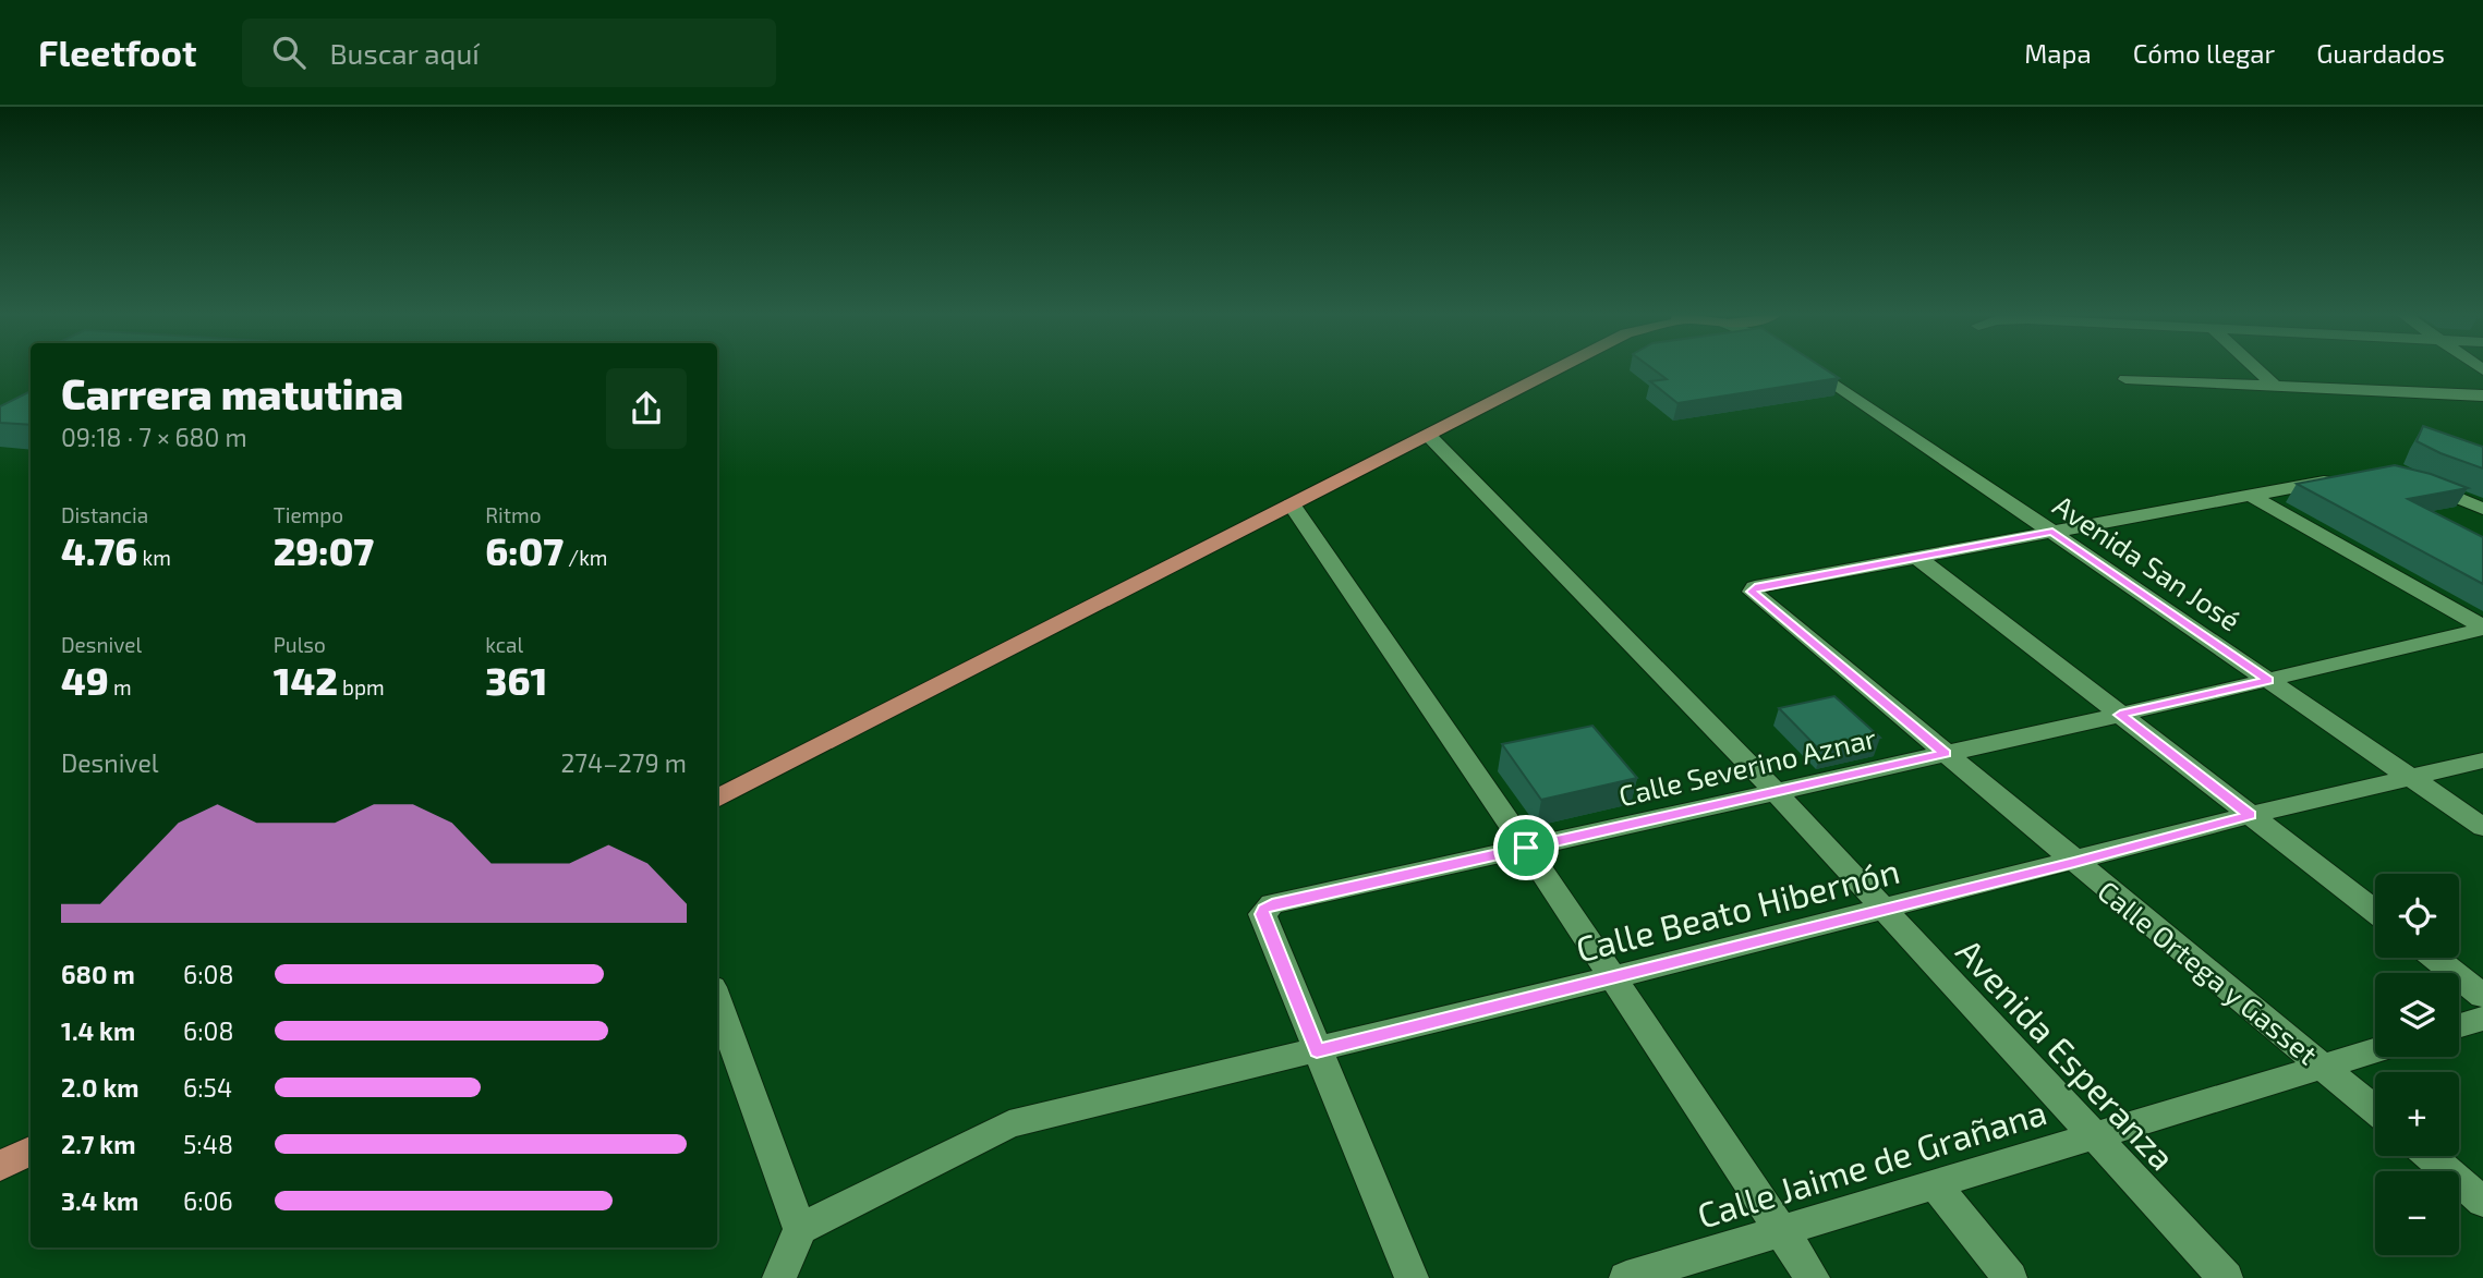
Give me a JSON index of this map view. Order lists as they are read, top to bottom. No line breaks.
{"streets":{"street":["Avenida San José","Calle Severino Aznar","Calle Beato Hibernón","Calle Ortega y Gasset","Avenida Esperanza","Calle Jaime de Grañana"]},"crossings":[["Avenida San José","Calle Severino Aznar"],["Avenida San José","Calle Beato Hibernón"],["Calle Severino Aznar","Calle Beato Hibernón"],["Calle Severino Aznar","Calle Ortega y Gasset"],["Calle Severino Aznar","Avenida Esperanza"],["Calle Beato Hibernón","Calle Ortega y Gasset"],["Calle Beato Hibernón","Avenida Esperanza"],["Calle Ortega y Gasset","Calle Jaime de Grañana"],["Avenida Esperanza","Calle Jaime de Grañana"]],"page":{"header":"Fleetfoot","search":"Buscar aquí","nav":["Mapa","Cómo llegar","Guardados"],"heading":["Carrera matutina","09:18 · 7 × 680 m"],"stats":[["Distancia","4.76 km"],["Tiempo","29:07"],["Ritmo","6:07 /km"],["Desnivel","49 m"],["Pulso","142 bpm"],["kcal","361"]],"chart":["Desnivel","274–279 m"],"map_buttons":["+","−"],"list":[{"name":"680 m","note":"6:08"},{"name":"1.4 km","note":"6:08"},{"name":"2.0 km","note":"6:54"},{"name":"2.7 km","note":"5:48"},{"name":"3.4 km","note":"6:06"}]}}
